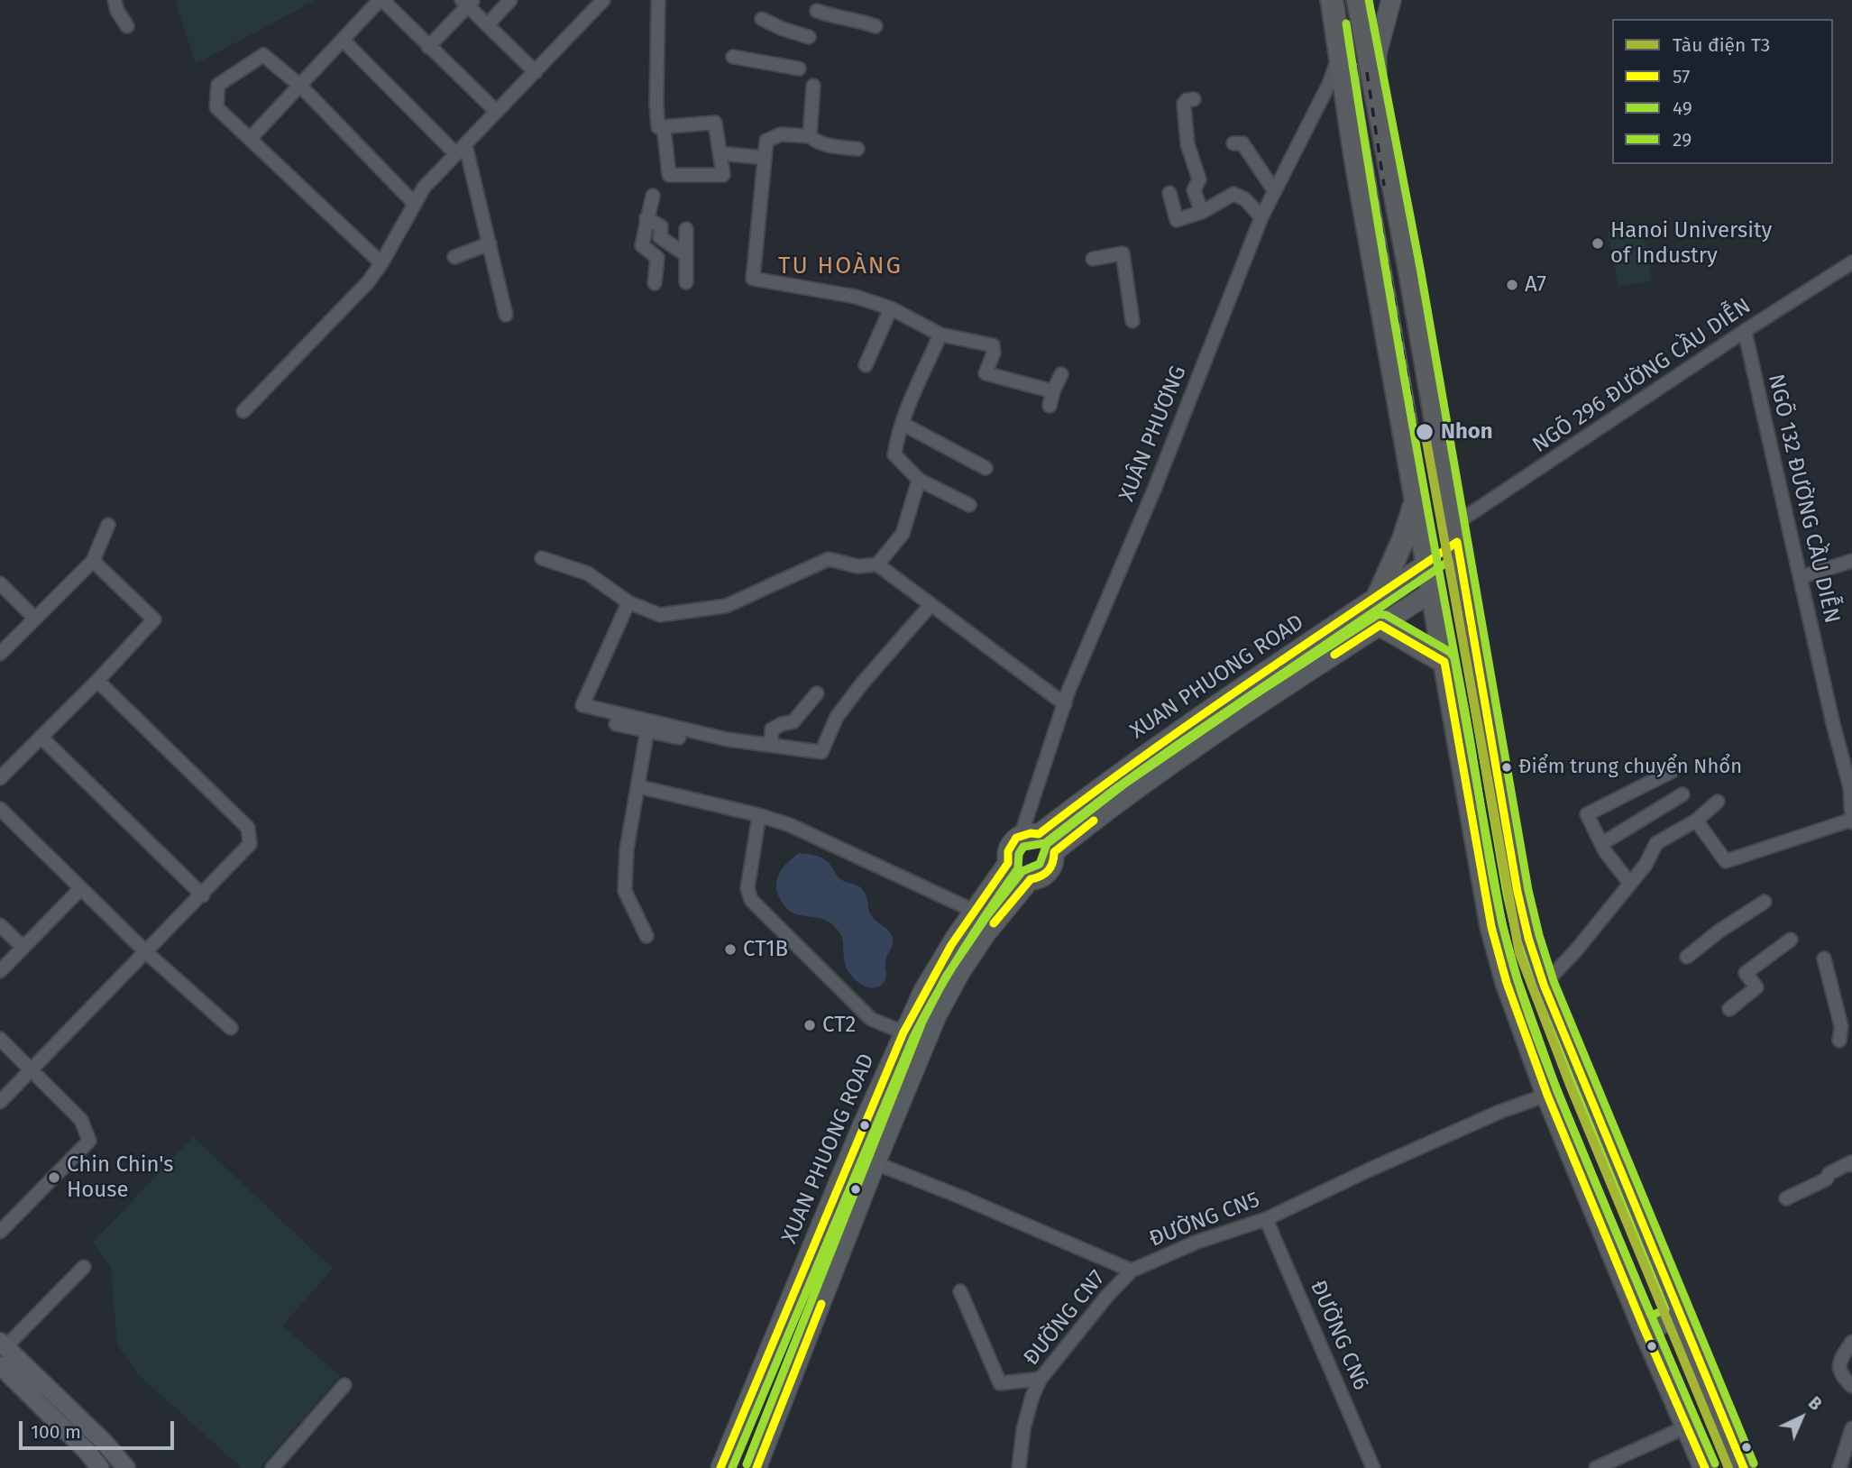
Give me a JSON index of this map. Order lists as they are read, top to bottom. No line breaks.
{"streets":{"main road":["XUAN PHUONG ROAD"],"street":["NGÕ 296 ĐƯỜNG CẦU DIỄN","XUÂN PHƯƠNG","NGÕ 132 ĐƯỜNG CẦU DIỄN","ĐƯỜNG CN5","ĐƯỜNG CN7","ĐƯỜNG CN6"]},"crossings":[["NGÕ 296 ĐƯỜNG CẦU DIỄN","NGÕ 132 ĐƯỜNG CẦU DIỄN"],["XUÂN PHƯƠNG","XUAN PHUONG ROAD"],["ĐƯỜNG CN5","ĐƯỜNG CN7"],["ĐƯỜNG CN5","ĐƯỜNG CN6"]],"districts":["TU HOÀNG"],"places":["Hanoi University of Industry","A7","Nhon","Điểm trung chuyển Nhổn","CT1B","CT2","Chin Chin's House"],"lines":["transit line 29","metro line T3","transit line 57","transit line 49"],"legend":["Tàu điện T3","57","49","29"],"scale_bar":"100 m","north":"top right"}
